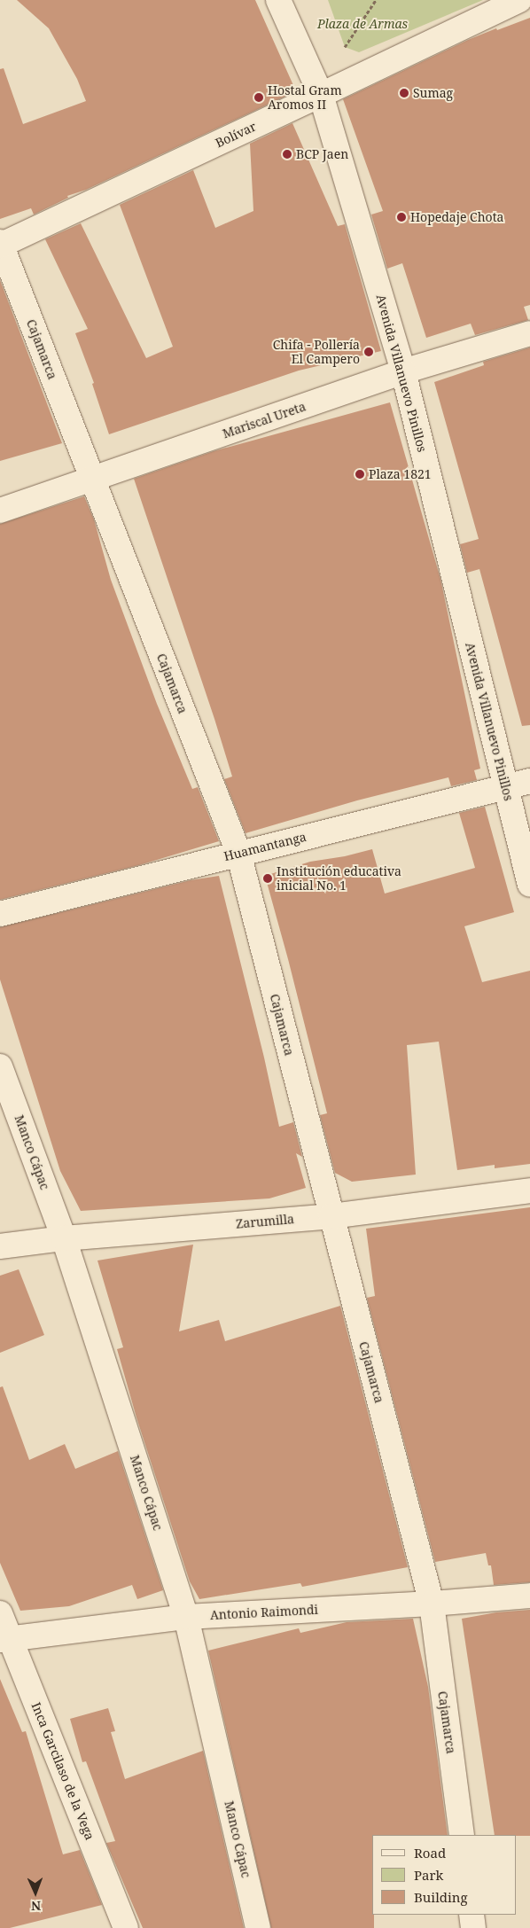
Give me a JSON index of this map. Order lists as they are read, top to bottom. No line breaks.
{"streets":{"street":["Bolívar","Cajamarca","Avenida Villanuevo Pinillos","Mariscal Ureta","Huamantanga","Manco Cápac","Zarumilla","Antonio Raimondi","Inca Garcilaso de la Vega"]},"crossings":[["Bolívar","Cajamarca"],["Bolívar","Avenida Villanuevo Pinillos"],["Cajamarca","Mariscal Ureta"],["Cajamarca","Huamantanga"],["Cajamarca","Zarumilla"],["Cajamarca","Antonio Raimondi"],["Avenida Villanuevo Pinillos","Mariscal Ureta"],["Avenida Villanuevo Pinillos","Huamantanga"],["Manco Cápac","Zarumilla"],["Manco Cápac","Antonio Raimondi"],["Antonio Raimondi","Inca Garcilaso de la Vega"]],"parks":["Plaza de Armas"],"places":["Sumag","Hostal Gram Aromos II","BCP Jaen","Hopedaje Chota","Chifa - Pollería El Campero","Plaza 1821","Institución educativa inicial No. 1"],"legend":["Road","Park","Building"],"north":"bottom"}
